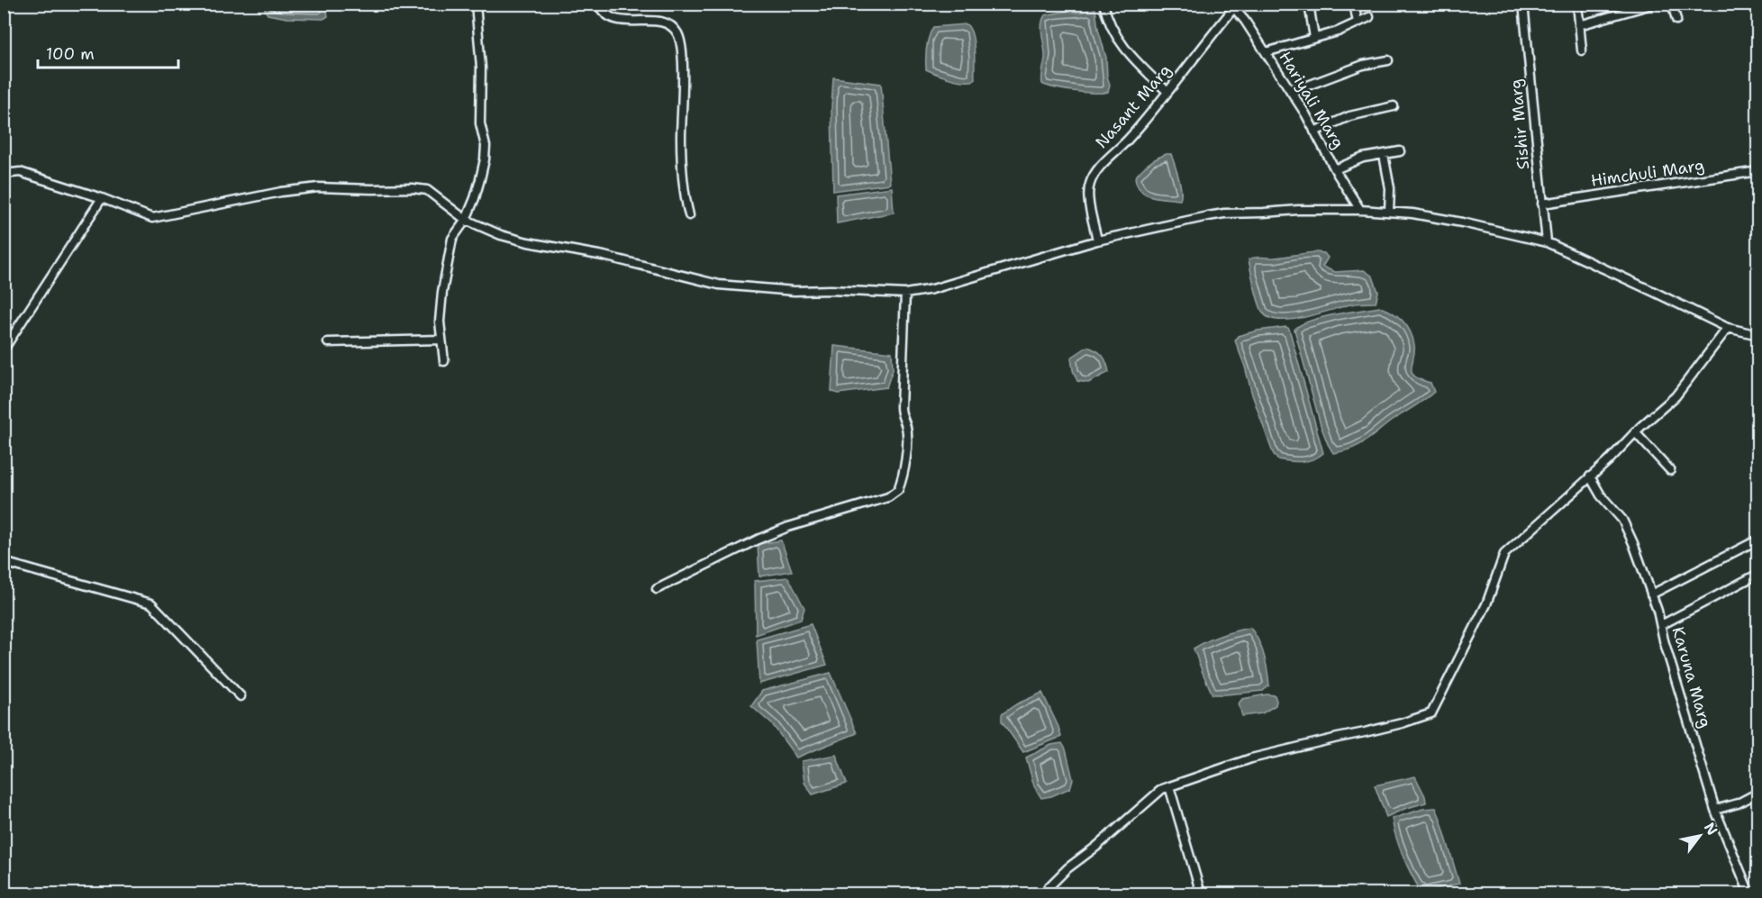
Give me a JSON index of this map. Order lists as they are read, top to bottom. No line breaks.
{"streets":{"street":["Hariyali Marg","Nasant Marg","Sishir Marg","Himchuli Marg","Karuna Marg"]},"crossings":[["Hariyali Marg","Nasant Marg"],["Sishir Marg","Himchuli Marg"]],"scale_bar":"100 m","north":"top right"}
